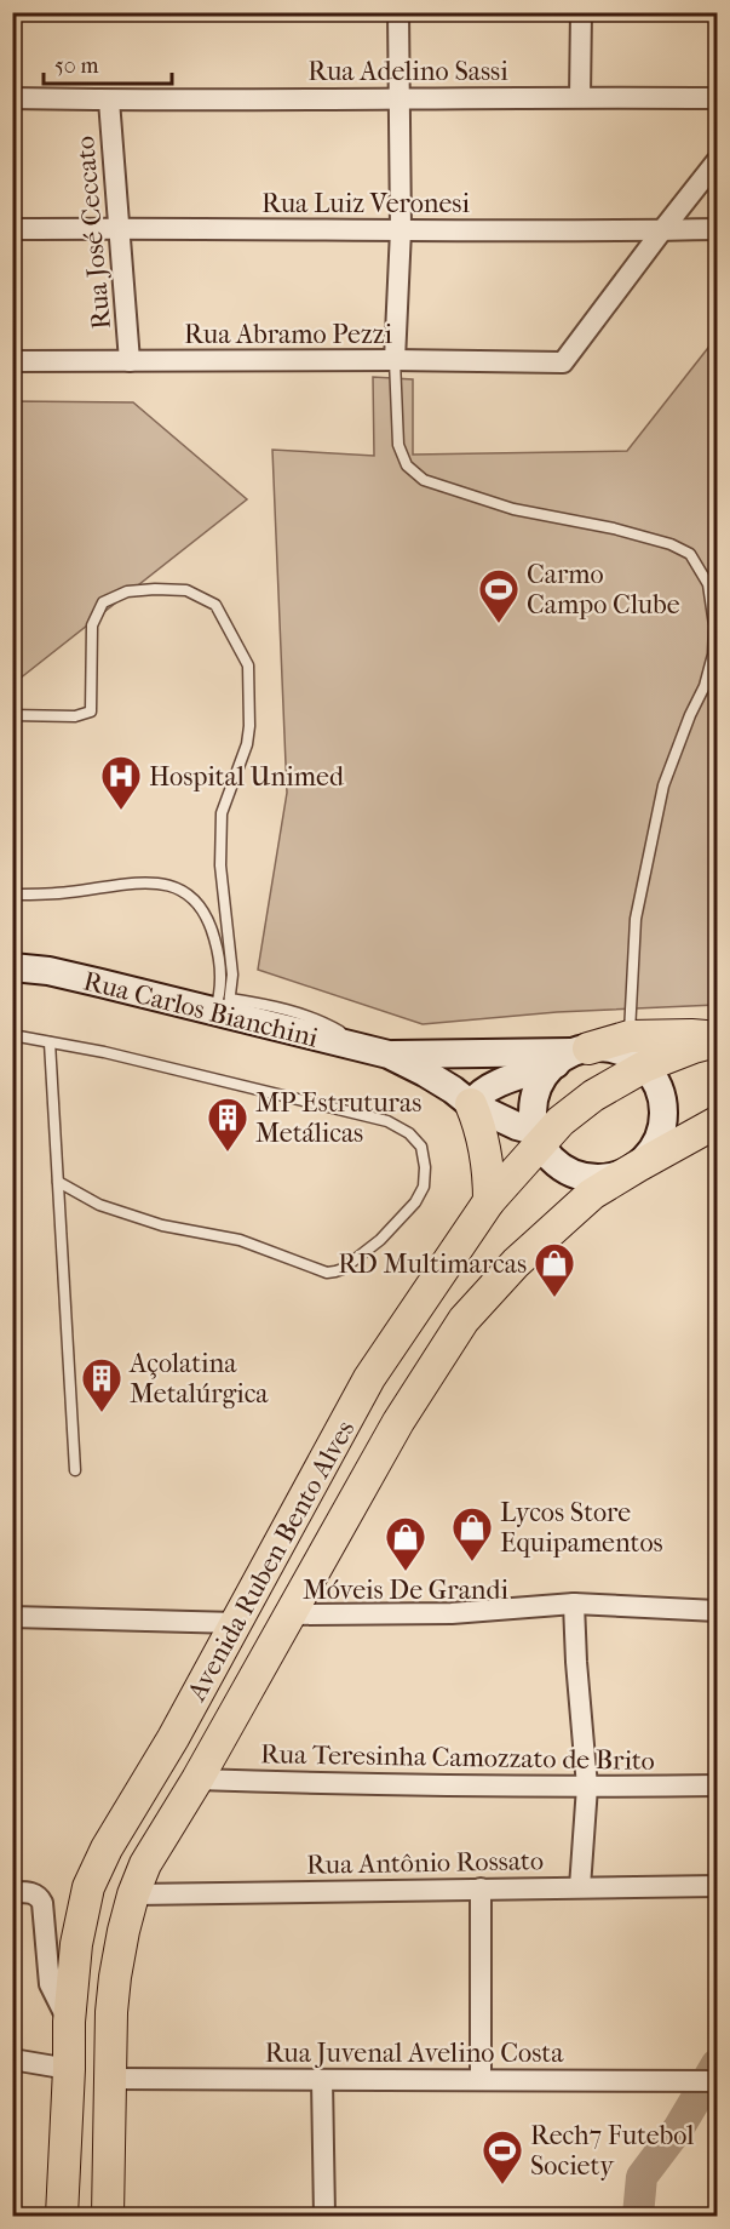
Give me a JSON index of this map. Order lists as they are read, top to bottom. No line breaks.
{"streets":{"main road":["Avenida Ruben Bento Alves"],"street":["Rua Adelino Sassi","Rua Luiz Veronesi","Rua José Ceccato","Rua Abramo Pezzi","Rua Carlos Bianchini","Rua Teresinha Camozzato de Brito","Rua Antônio Rossato","Rua Juvenal Avelino Costa"]},"crossings":[["Rua Adelino Sassi","Rua José Ceccato"],["Rua Luiz Veronesi","Rua José Ceccato"],["Rua Luiz Veronesi","Rua Abramo Pezzi"],["Rua José Ceccato","Rua Abramo Pezzi"],["Rua Carlos Bianchini","Avenida Ruben Bento Alves"],["Avenida Ruben Bento Alves","Rua Teresinha Camozzato de Brito"],["Avenida Ruben Bento Alves","Rua Antônio Rossato"],["Avenida Ruben Bento Alves","Rua Juvenal Avelino Costa"]],"places":{"sports":["Carmo Campo Clube","Rech7 Futebol Society"],"hospital":["Hospital Unimed"],"building":["MP Estruturas Metálicas","Açolatina Metalúrgica"],"shop":["RD Multimarcas","Lycos Store Equipamentos","Móveis De Grandi"]},"scale_bar":"50 m"}
